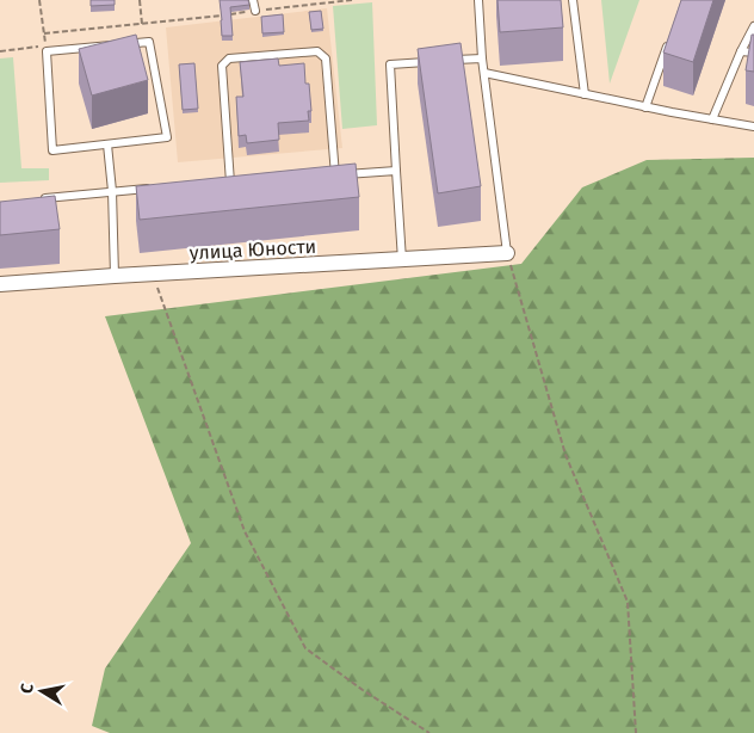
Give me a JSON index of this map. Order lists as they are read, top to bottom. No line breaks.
{"streets":{"street":["улица Юности"]},"north":"left"}
